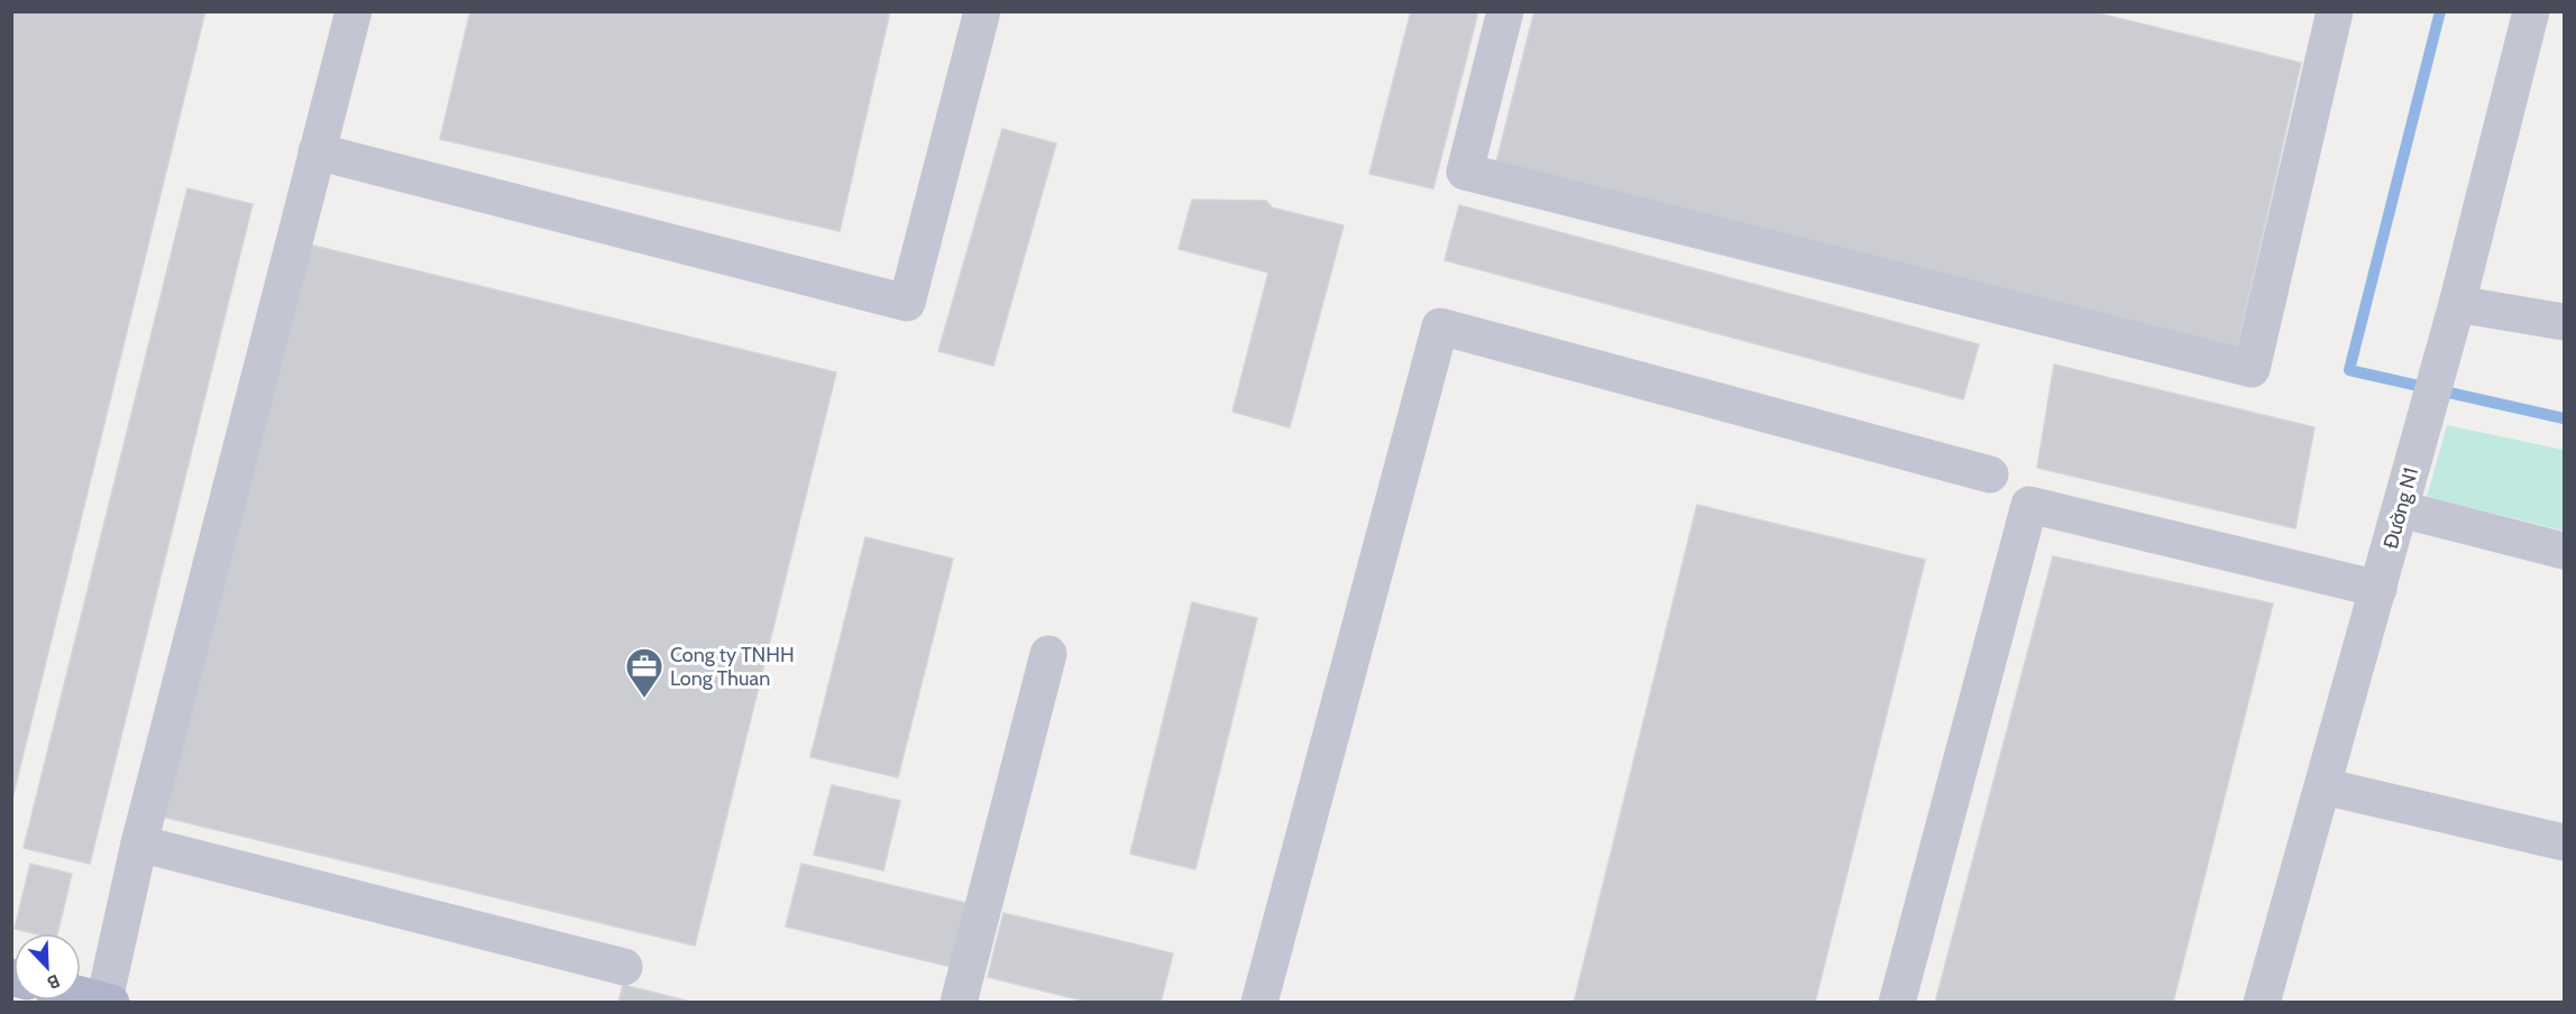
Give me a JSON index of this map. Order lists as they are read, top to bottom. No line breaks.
{"streets":{"street":["Đường N1"]},"places":{"office":["Cong ty TNHH Long Thuan"]},"north":"bottom right"}
